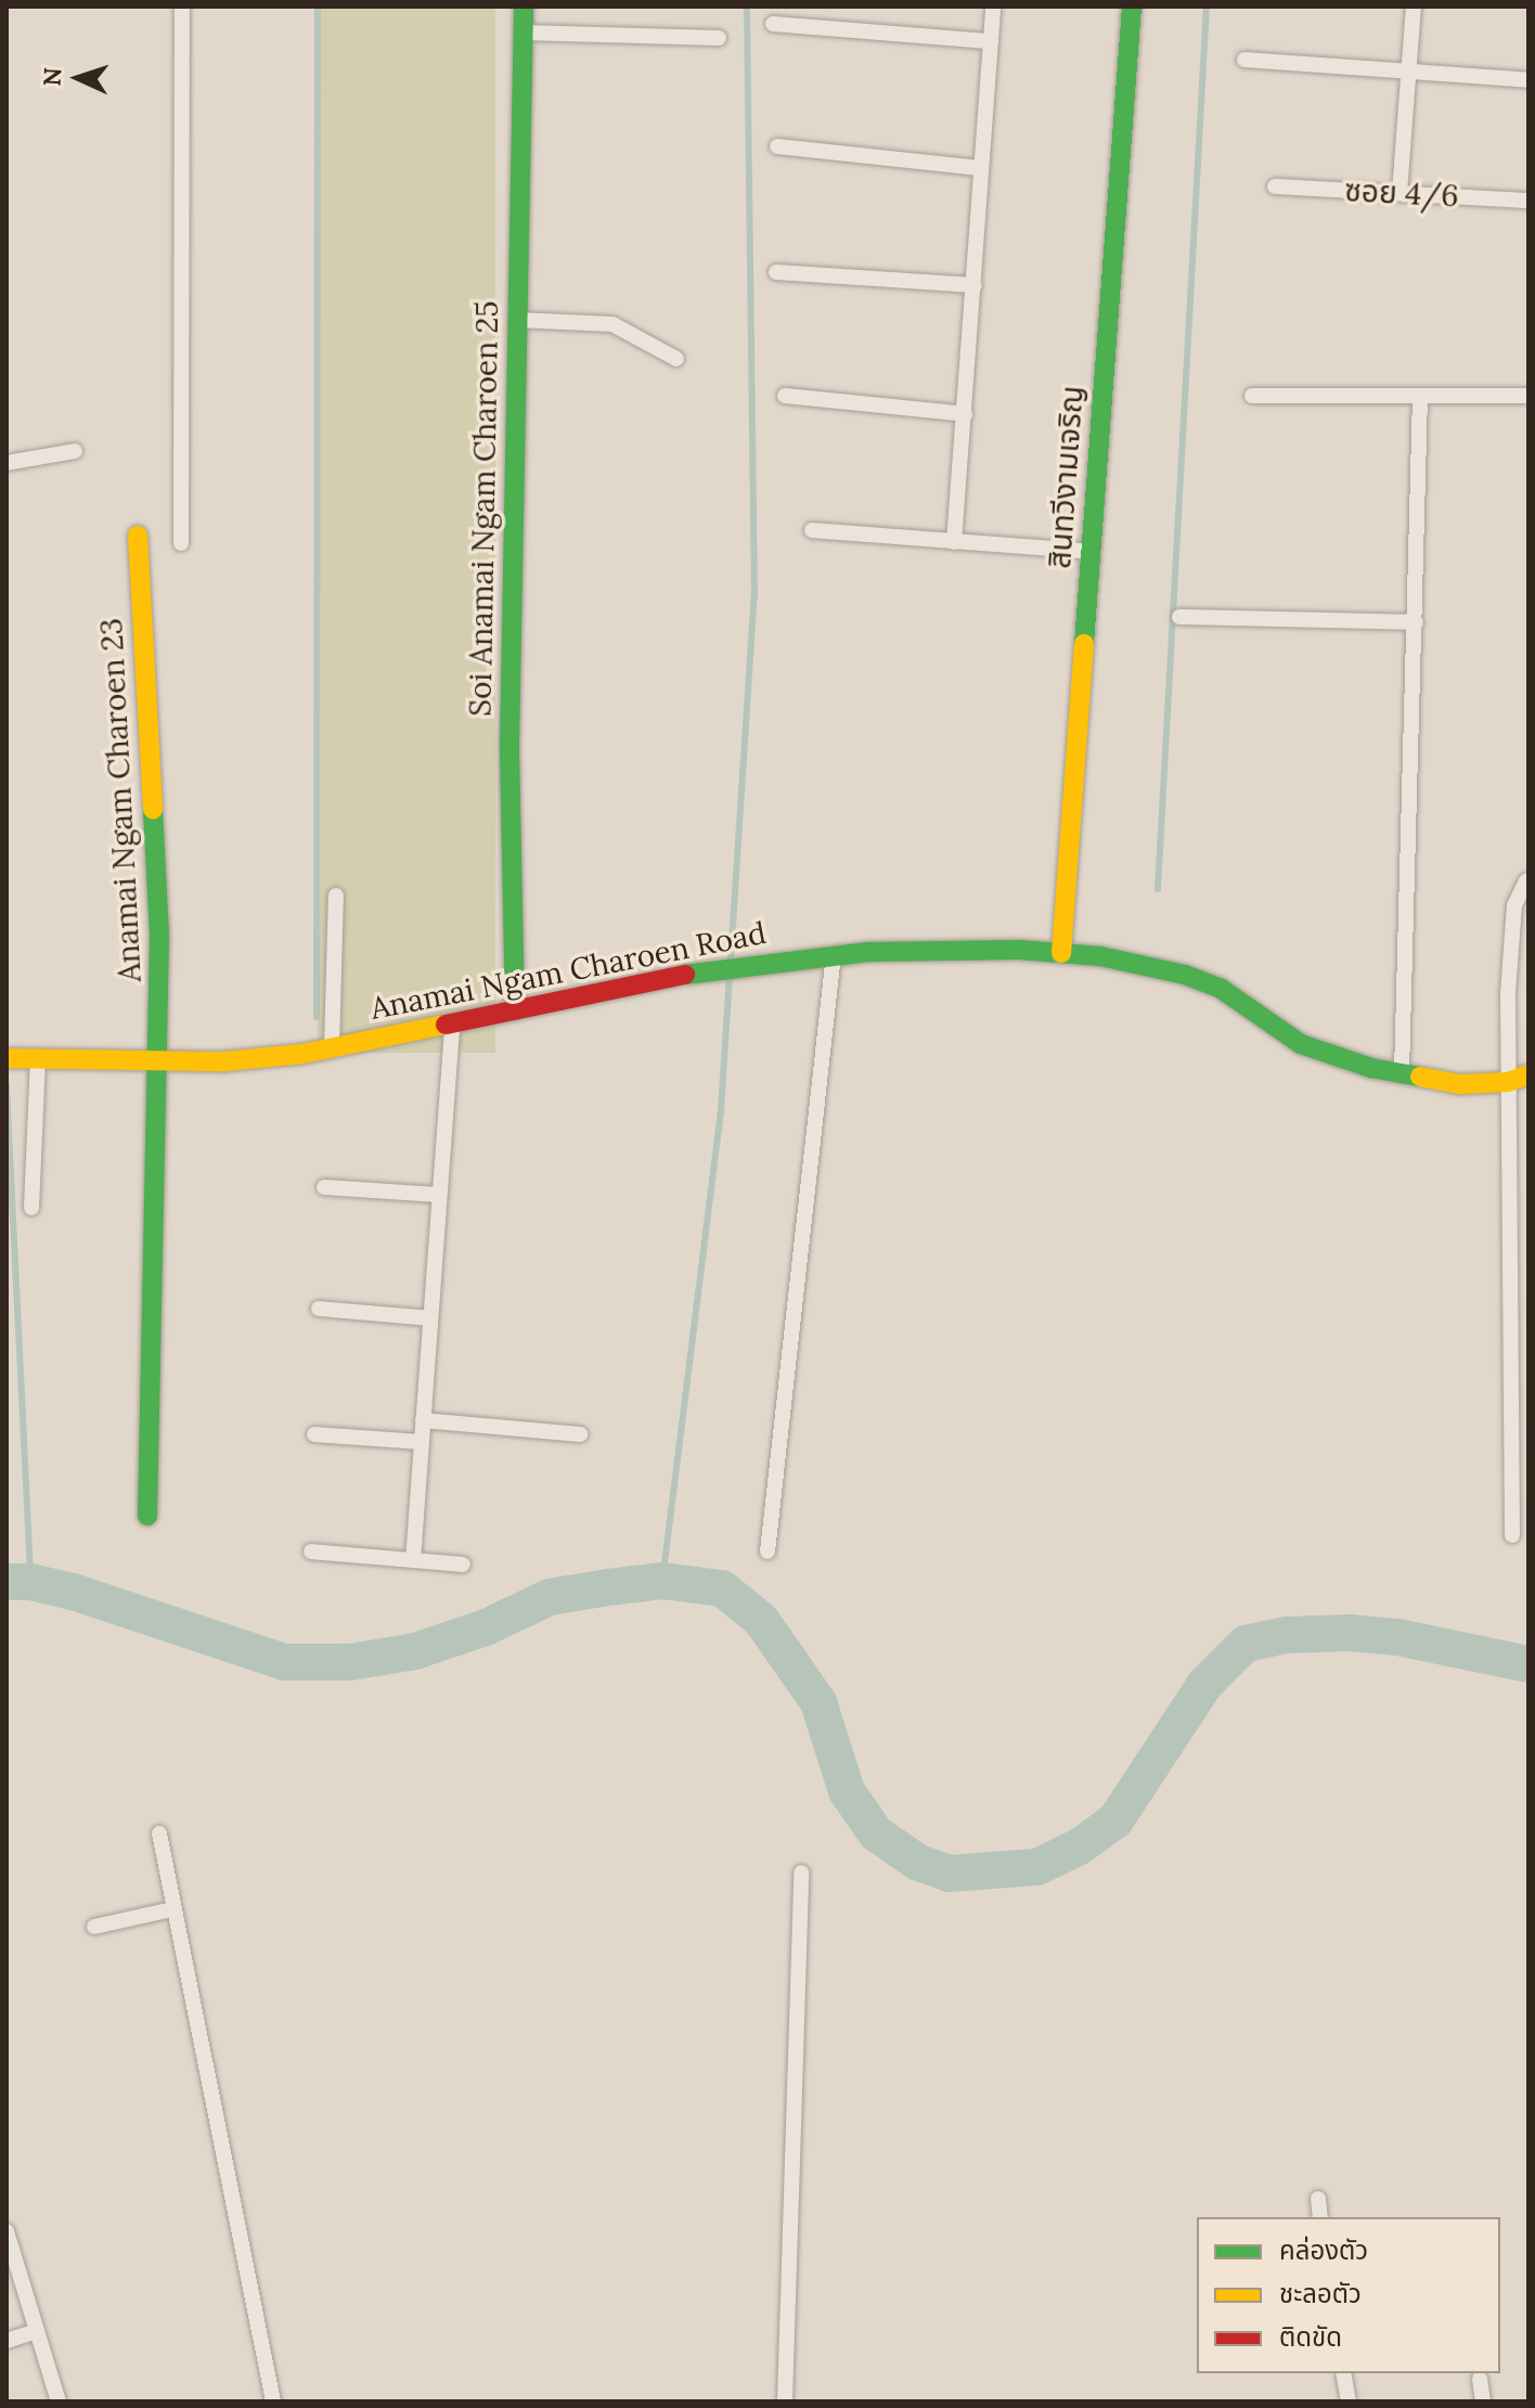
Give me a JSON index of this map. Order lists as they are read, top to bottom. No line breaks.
{"streets":{"street":["ซอย 4/6","สินทวีงามเจริญ","Soi Anamai Ngam Charoen 25","Anamai Ngam Charoen 23","Anamai Ngam Charoen Road"]},"crossings":[["สินทวีงามเจริญ","Anamai Ngam Charoen Road"],["Soi Anamai Ngam Charoen 25","Anamai Ngam Charoen Road"],["Anamai Ngam Charoen 23","Anamai Ngam Charoen Road"]],"legend":["คล่องตัว","ชะลอตัว","ติดขัด"],"north":"left"}
